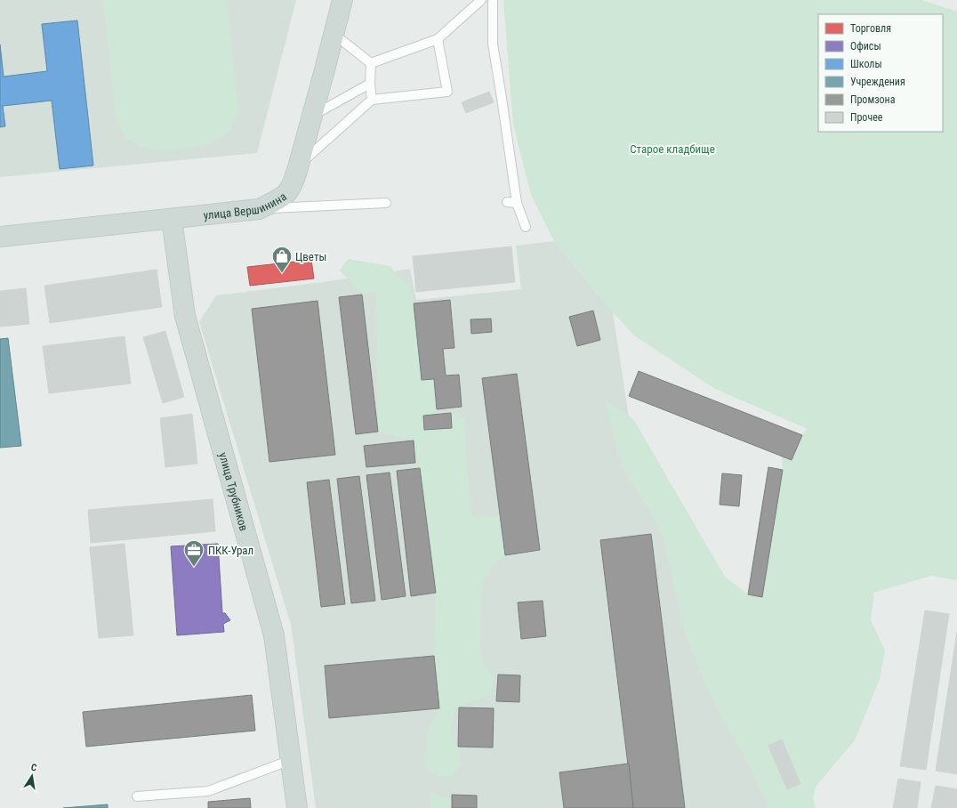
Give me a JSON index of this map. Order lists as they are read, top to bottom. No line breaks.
{"streets":{"main road":["улица Вершинина","улица Трубников"]},"crossings":[["улица Вершинина","улица Трубников"]],"parks":["Старое кладбище"],"places":{"shop":["Цветы"],"office":["ПКК-Урал"]},"legend":["Торговля","Офисы","Школы","Учреждения","Промзона","Прочее"],"north":"top"}
